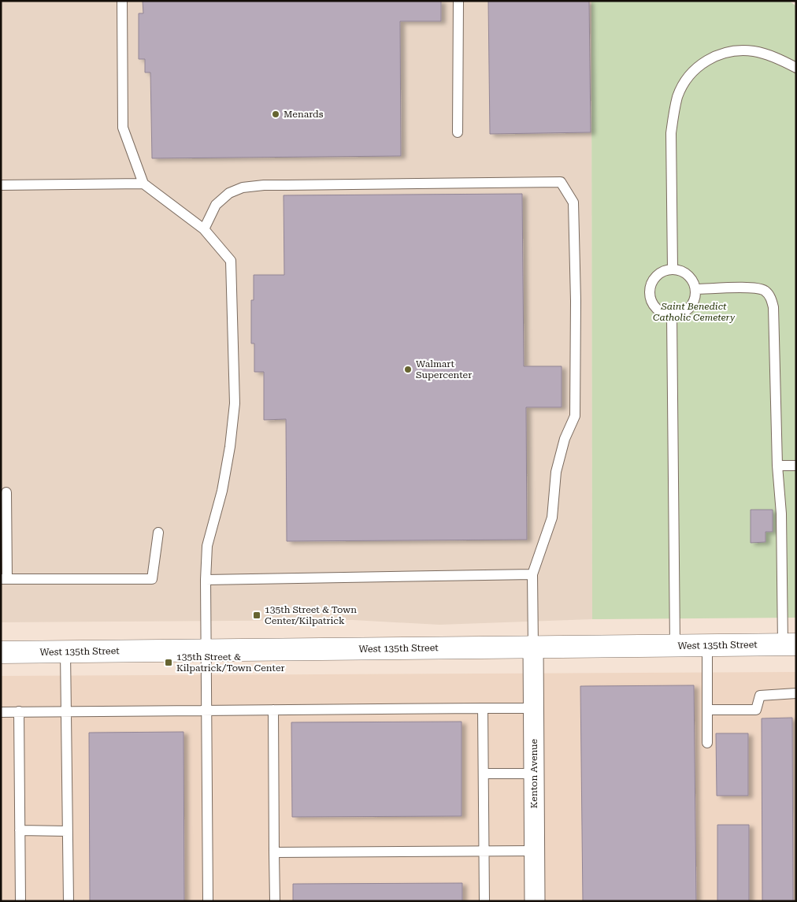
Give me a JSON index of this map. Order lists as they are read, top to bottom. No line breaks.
{"streets":{"street":["West 135th Street","Kenton Avenue"]},"crossings":[["West 135th Street","Kenton Avenue"]],"parks":["Saint Benedict Catholic Cemetery"],"places":{"other":["Menards","Walmart Supercenter"],"transit":["135th Street & Town Center/Kilpatrick","135th Street & Kilpatrick/Town Center"]}}
